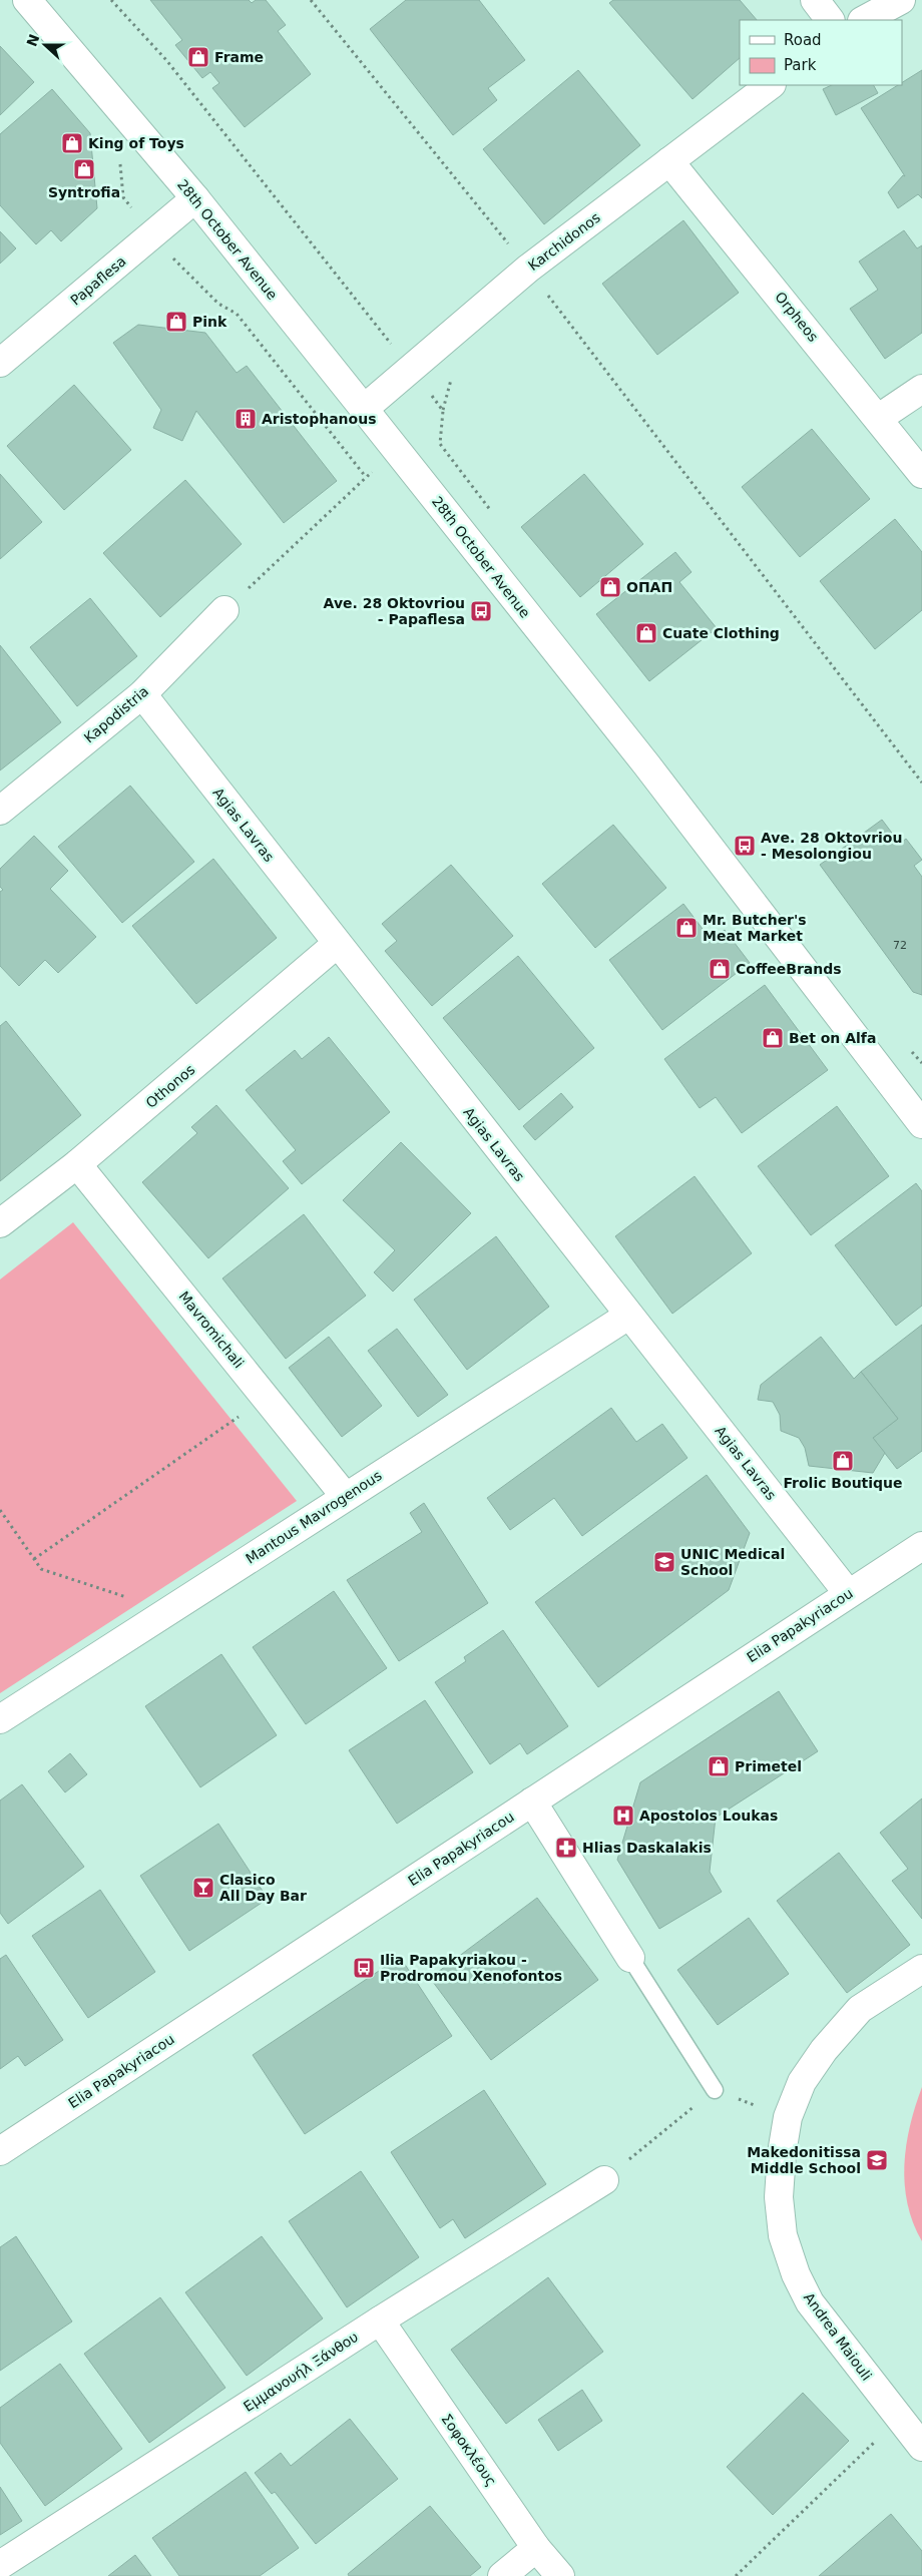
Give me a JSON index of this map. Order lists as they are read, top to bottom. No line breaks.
{"streets":{"street":["28th October Avenue","Karchidonos","Papaflesa","Orpheos","Kapodistria","Agias Lavras","Othonos","Mavromichali","Mantous Mavrogenous","Elia Papakyriacou","Andrea Maiouli","Εμμανουήλ Ξάνθου","Σοφοκλέους"]},"crossings":[["28th October Avenue","Karchidonos"],["28th October Avenue","Papaflesa"],["Karchidonos","Orpheos"],["Kapodistria","Agias Lavras"],["Agias Lavras","Othonos"],["Agias Lavras","Mantous Mavrogenous"],["Agias Lavras","Elia Papakyriacou"],["Othonos","Mavromichali"],["Mavromichali","Mantous Mavrogenous"],["Εμμανουήλ Ξάνθου","Σοφοκλέους"]],"places":{"shop":["Frame","King of Toys","Syntrofia","Pink","ΟΠΑΠ","Cuate Clothing","Mr. Butcher's Meat Market","CoffeeBrands","Bet on Alfa","Frolic Boutique","Primetel"],"building":["Aristophanous"],"bus stop":["Ave. 28 Oktovriou - Papaflesa","Ave. 28 Oktovriou - Mesolongiou","Ilia Papakyriakou - Prodromou Xenofontos"],"school or university":["UNIC Medical School","Makedonitissa Middle School"],"hospital":["Apostolos Loukas"],"pharmacy":["Hlias Daskalakis"],"bar":["Clasico All Day Bar"]},"house_numbers":["72"],"legend":["Road","Park"],"north":"left"}
